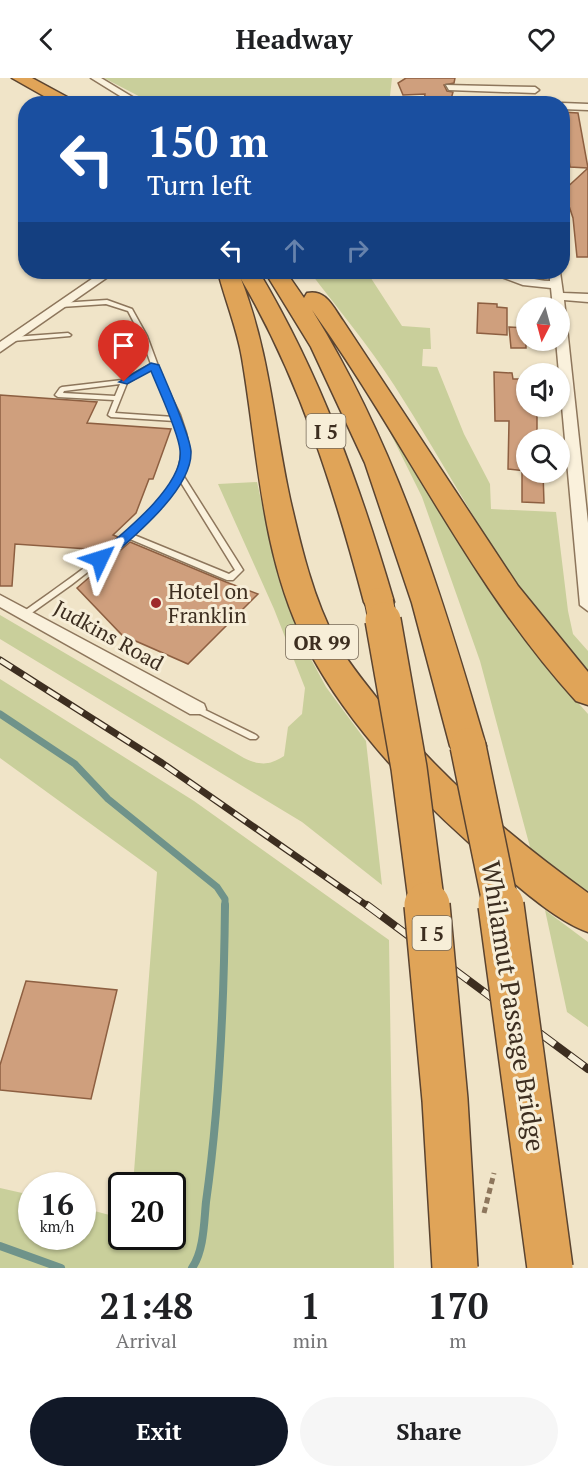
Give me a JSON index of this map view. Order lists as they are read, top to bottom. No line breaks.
{"streets":{"highway":["I 5","OR 99","Whilamut Passage Bridge"],"street":["Judkins Road"]},"places":["Hotel on Franklin"],"north":"bottom","page":{"header":"Headway","turn":["150 m","Turn left"],"speed":"16 km/h","limit":"20","eta":["21:48","Arrival","1","min","170","m"],"buttons":["Exit","Share"]}}
